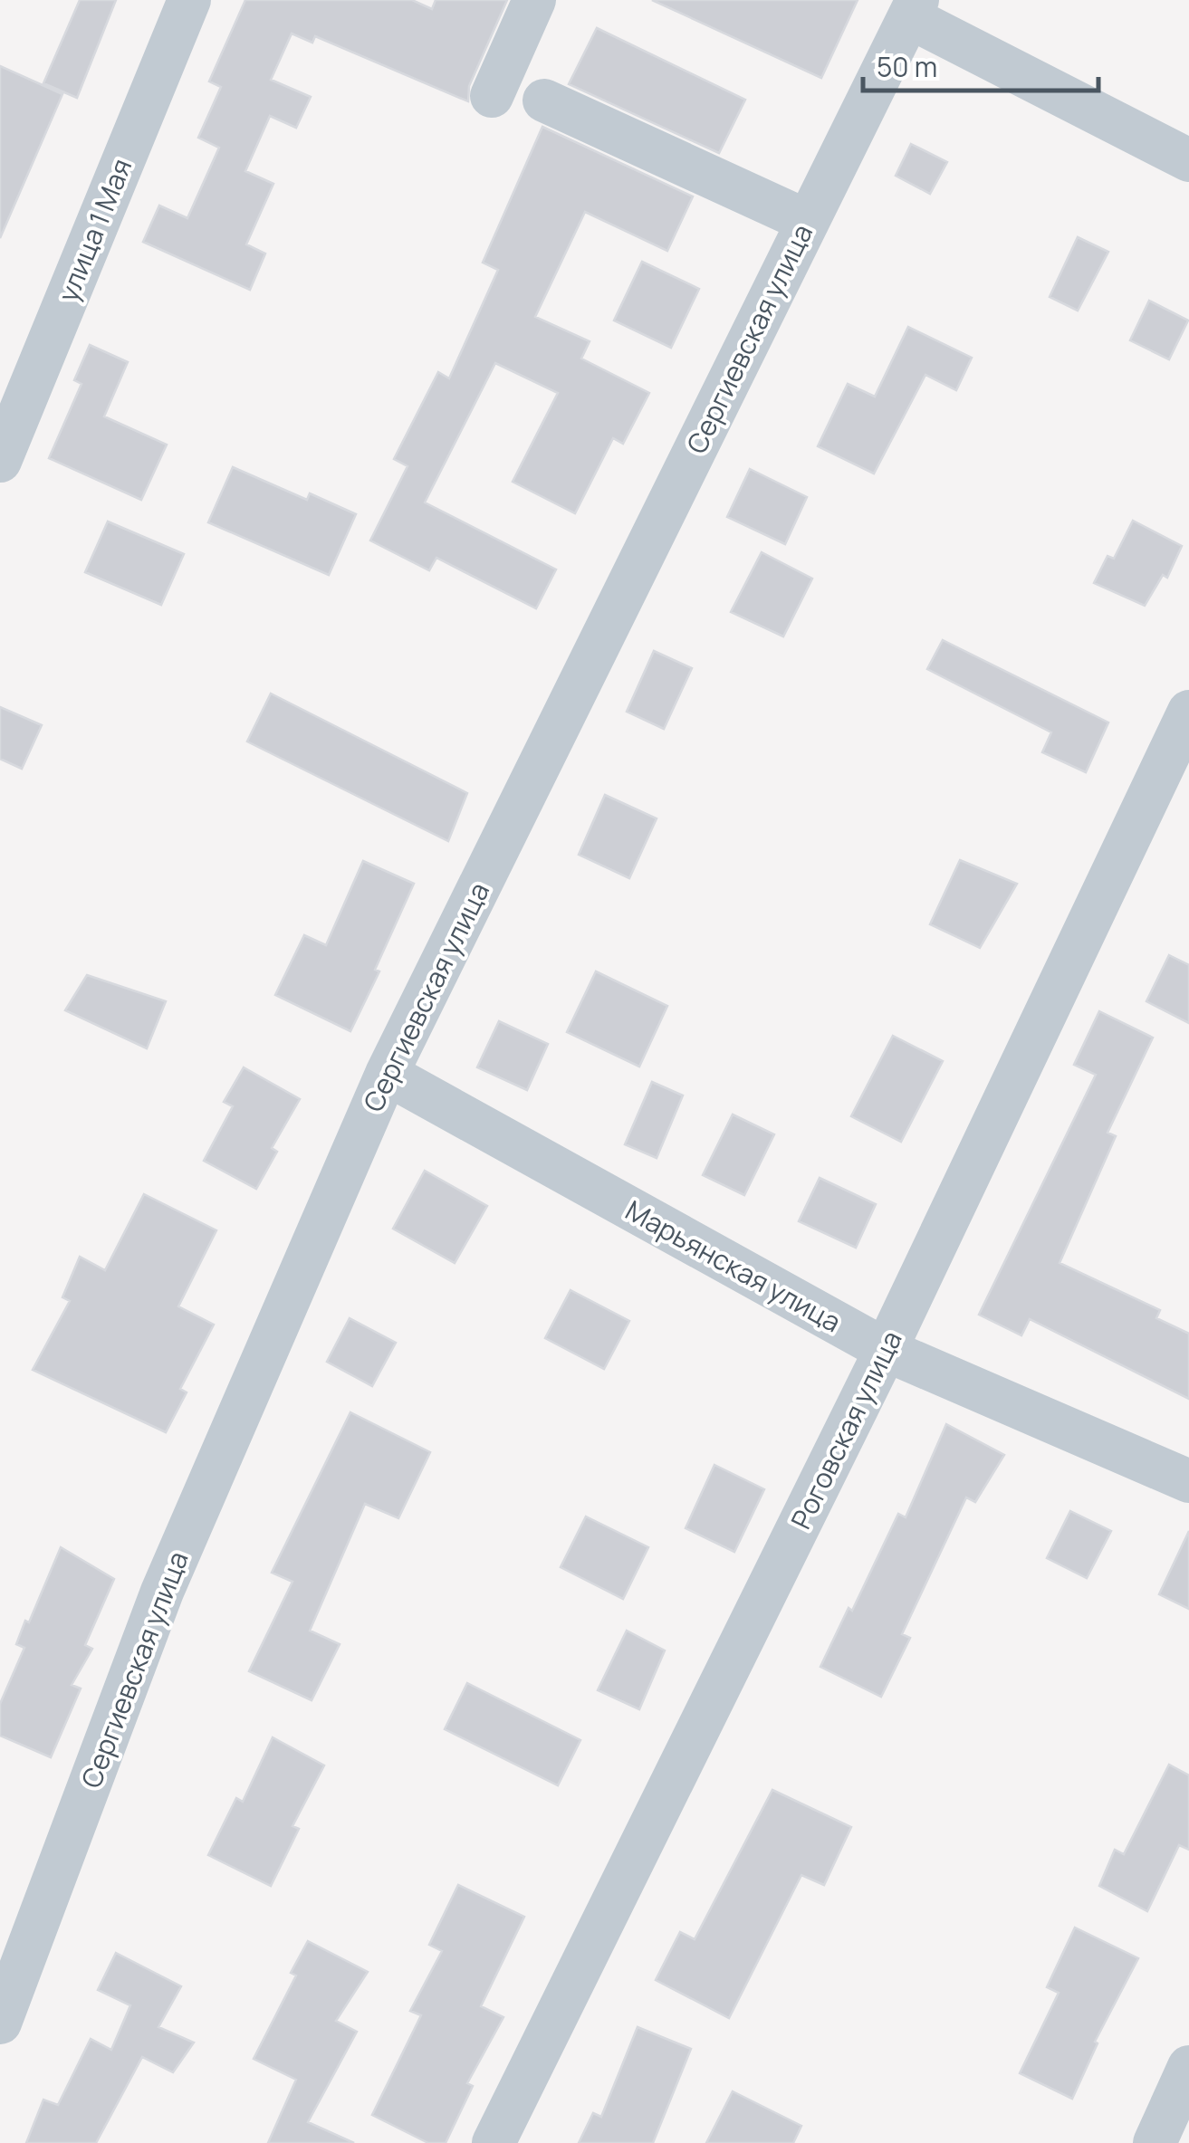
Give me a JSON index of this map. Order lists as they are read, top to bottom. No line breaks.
{"streets":{"street":["улица 1 Мая","Сергиевская улица","Марьянская улица","Роговская улица"]},"crossings":[["Сергиевская улица","Марьянская улица"],["Марьянская улица","Роговская улица"]],"scale_bar":"50 m"}
